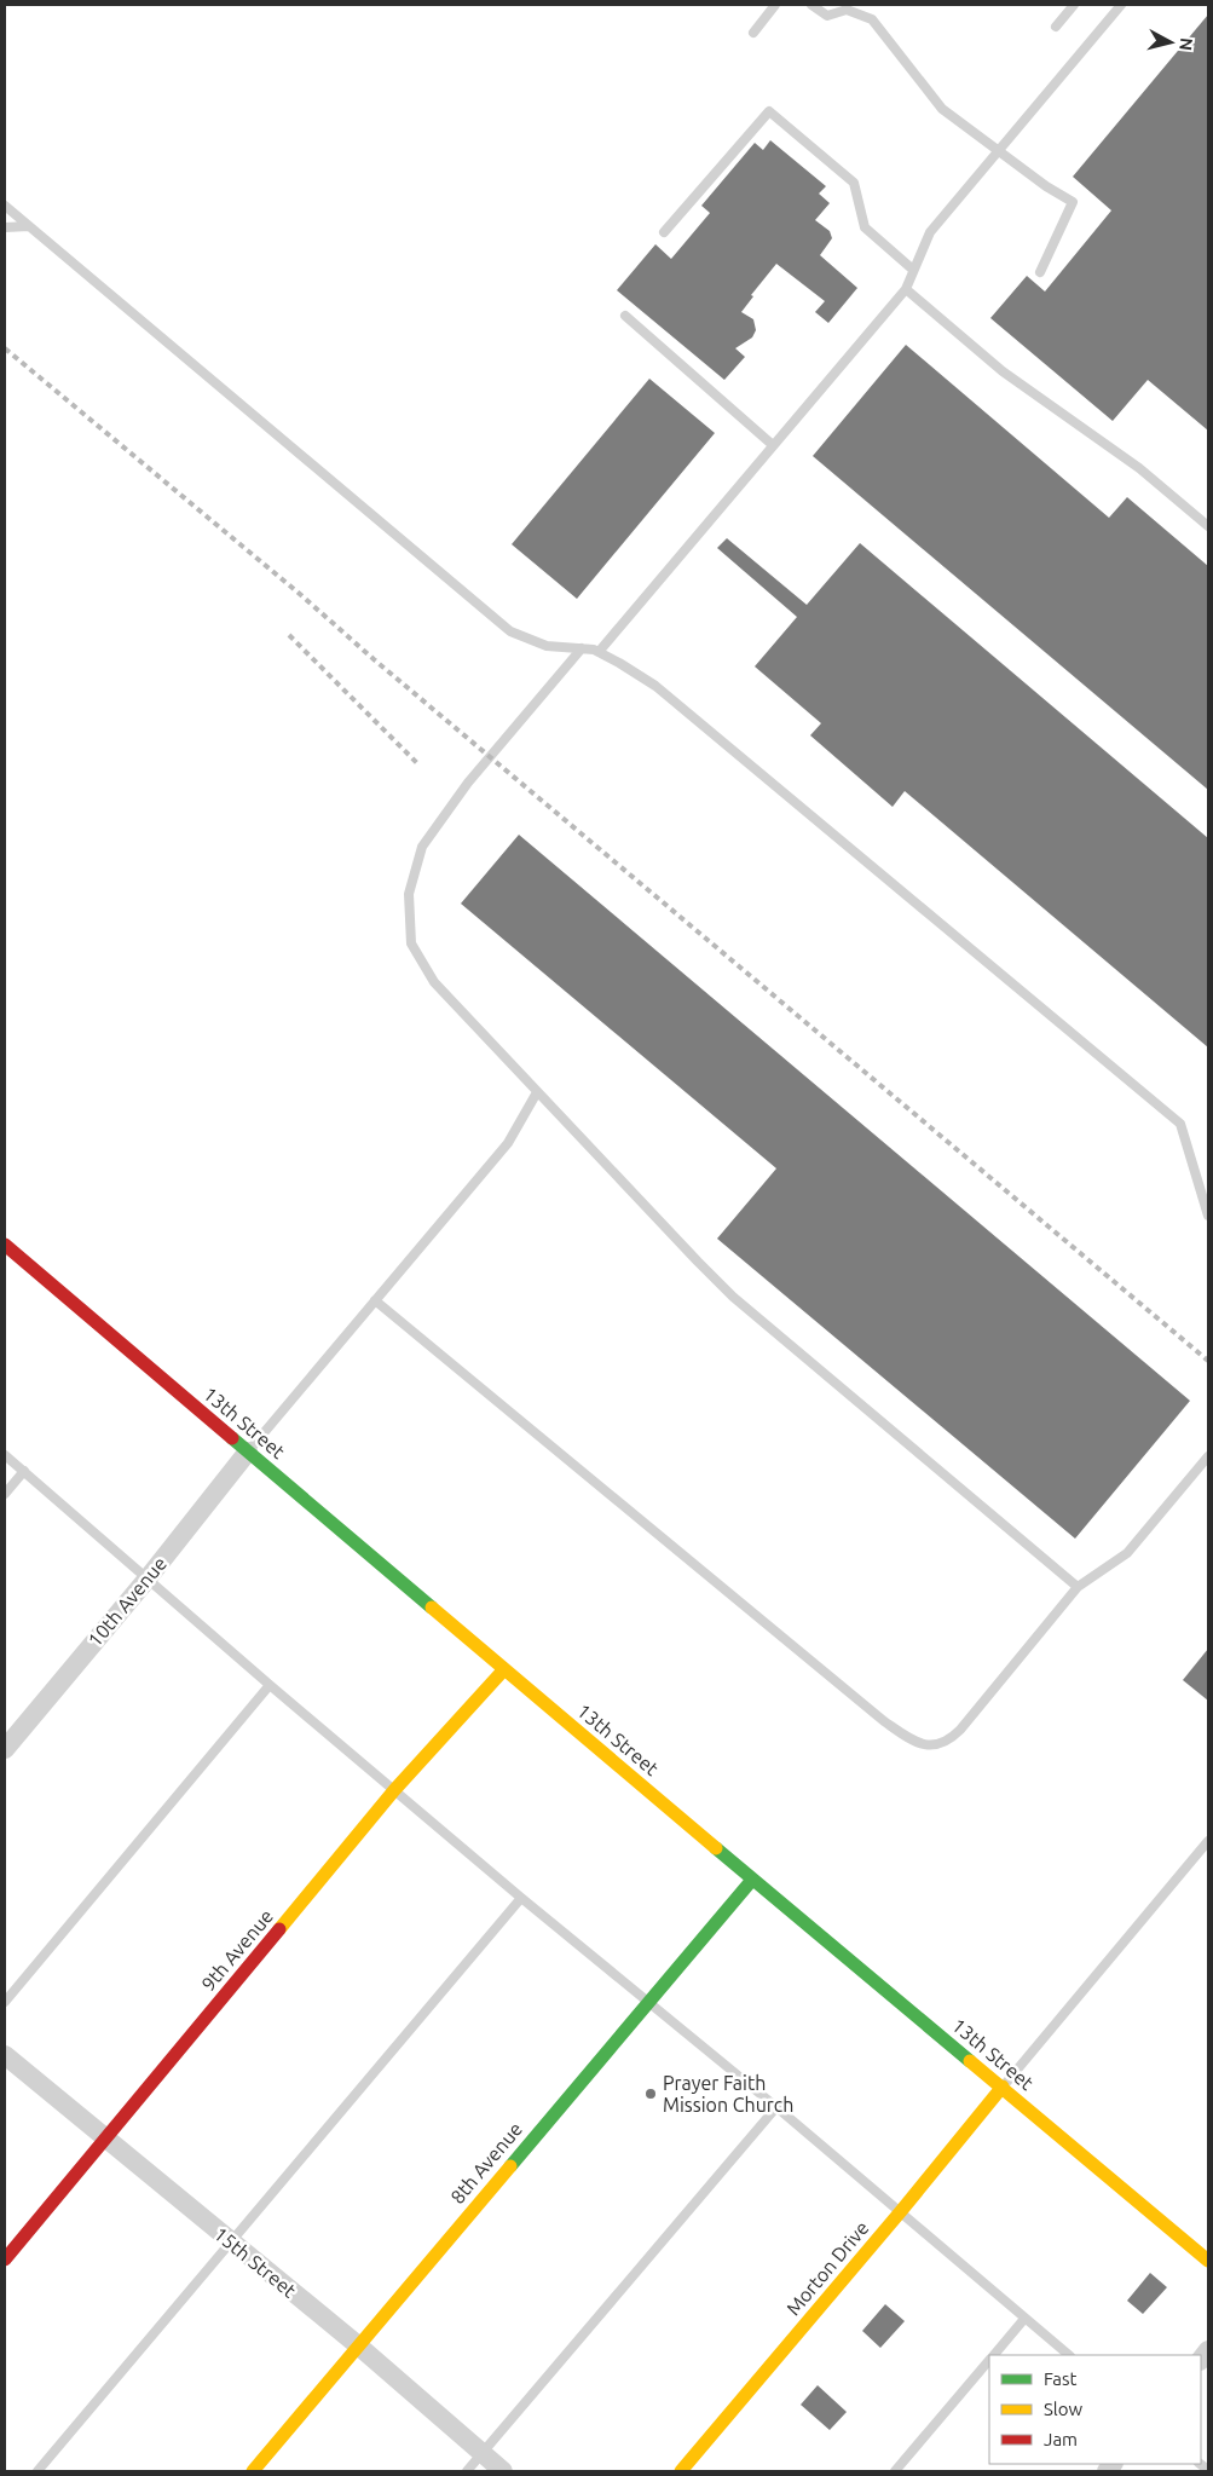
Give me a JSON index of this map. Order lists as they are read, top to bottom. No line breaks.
{"streets":{"street":["13th Street","10th Avenue","9th Avenue","8th Avenue","15th Street","Morton Drive"]},"crossings":[["13th Street","10th Avenue"],["13th Street","9th Avenue"],["13th Street","8th Avenue"],["13th Street","Morton Drive"],["9th Avenue","15th Street"],["8th Avenue","15th Street"]],"places":["Prayer Faith Mission Church"],"legend":["Fast","Slow","Jam"],"north":"right"}
